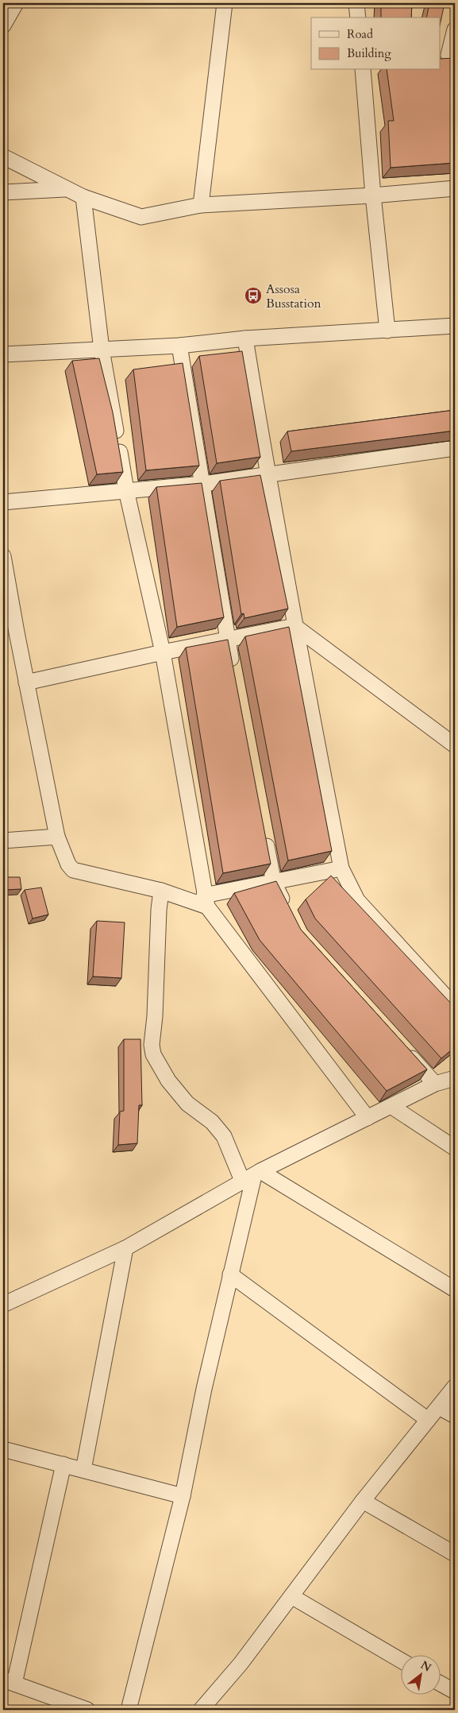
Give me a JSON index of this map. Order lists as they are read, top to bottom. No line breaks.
{"places":{"bus stop":["Assosa Busstation"]},"legend":["Road","Building"],"north":"top right"}
